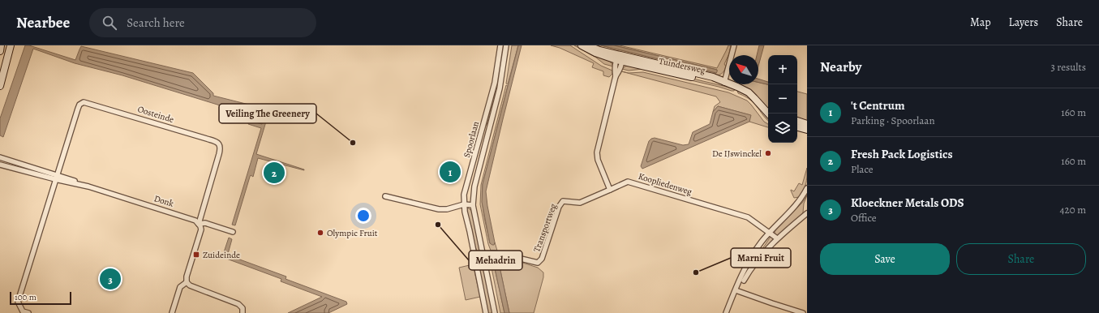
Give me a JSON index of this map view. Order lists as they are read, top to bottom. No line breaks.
{"streets":{"main road":["Tuindersweg"],"street":["Oosteinde","Spoorlaan","Koopliedenweg","Donk","Transportweg"]},"crossings":[["Oosteinde","Donk"],["Spoorlaan","Transportweg"],["Koopliedenweg","Transportweg"]],"places":{"other":["Veiling The Greenery","De IJswinckel","Mehadrin","Olympic Fruit","Marni Fruit"],"transit":["Zuideinde"]},"scale_bar":"100 m","north":"top left","page":{"header":"Nearbee","search":"Search here","nav":["Map","Layers","Share"],"heading":["Nearby","3 results"],"map_buttons":["+","−"],"list":[{"mark":"1","name":"'t Centrum","note":"Parking · Spoorlaan","value":"160 m"},{"mark":"2","name":"Fresh Pack Logistics","note":"Place","value":"160 m"},{"mark":"3","name":"Kloeckner Metals ODS","note":"Office","value":"420 m"}],"pins":["1","2","3"],"buttons":["Save","Share"],"scale":"100 m"}}
